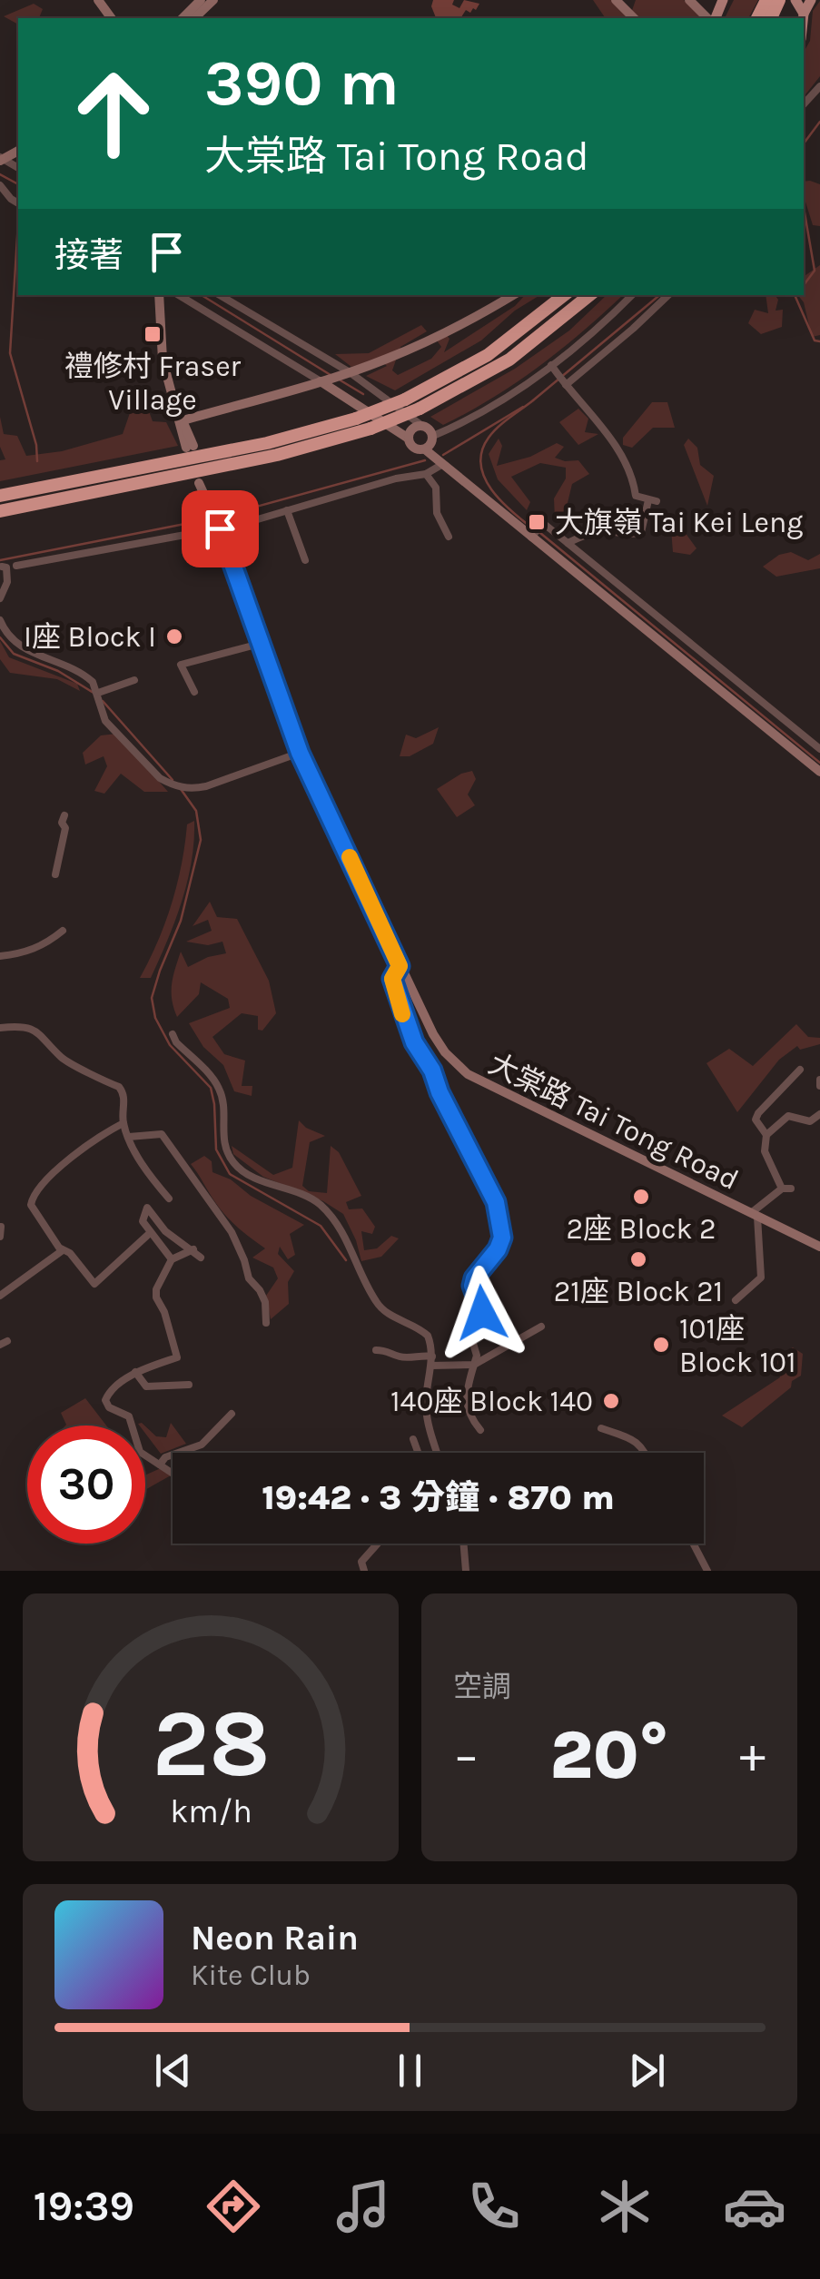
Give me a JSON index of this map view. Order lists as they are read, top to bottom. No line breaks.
{"streets":{"street":["大棠路 Tai Tong Road"]},"places":{"transit":["禮修村 Fraser Village","大旗嶺 Tai Kei Leng"],"other":["I座 Block I","2座 Block 2","21座 Block 21","101座 Block 101","140座 Block 140"]},"page":{"turn":["390 m","大棠路 Tai Tong Road"],"then":"接著","limit":"30","trip":"19:42 · 3 分鐘 · 870 m","tile":"空調","heat":["−","20°","+"],"song":["Neon Rain","Kite Club"],"tabs":"19:39","gauge":["28","km/h"]}}
